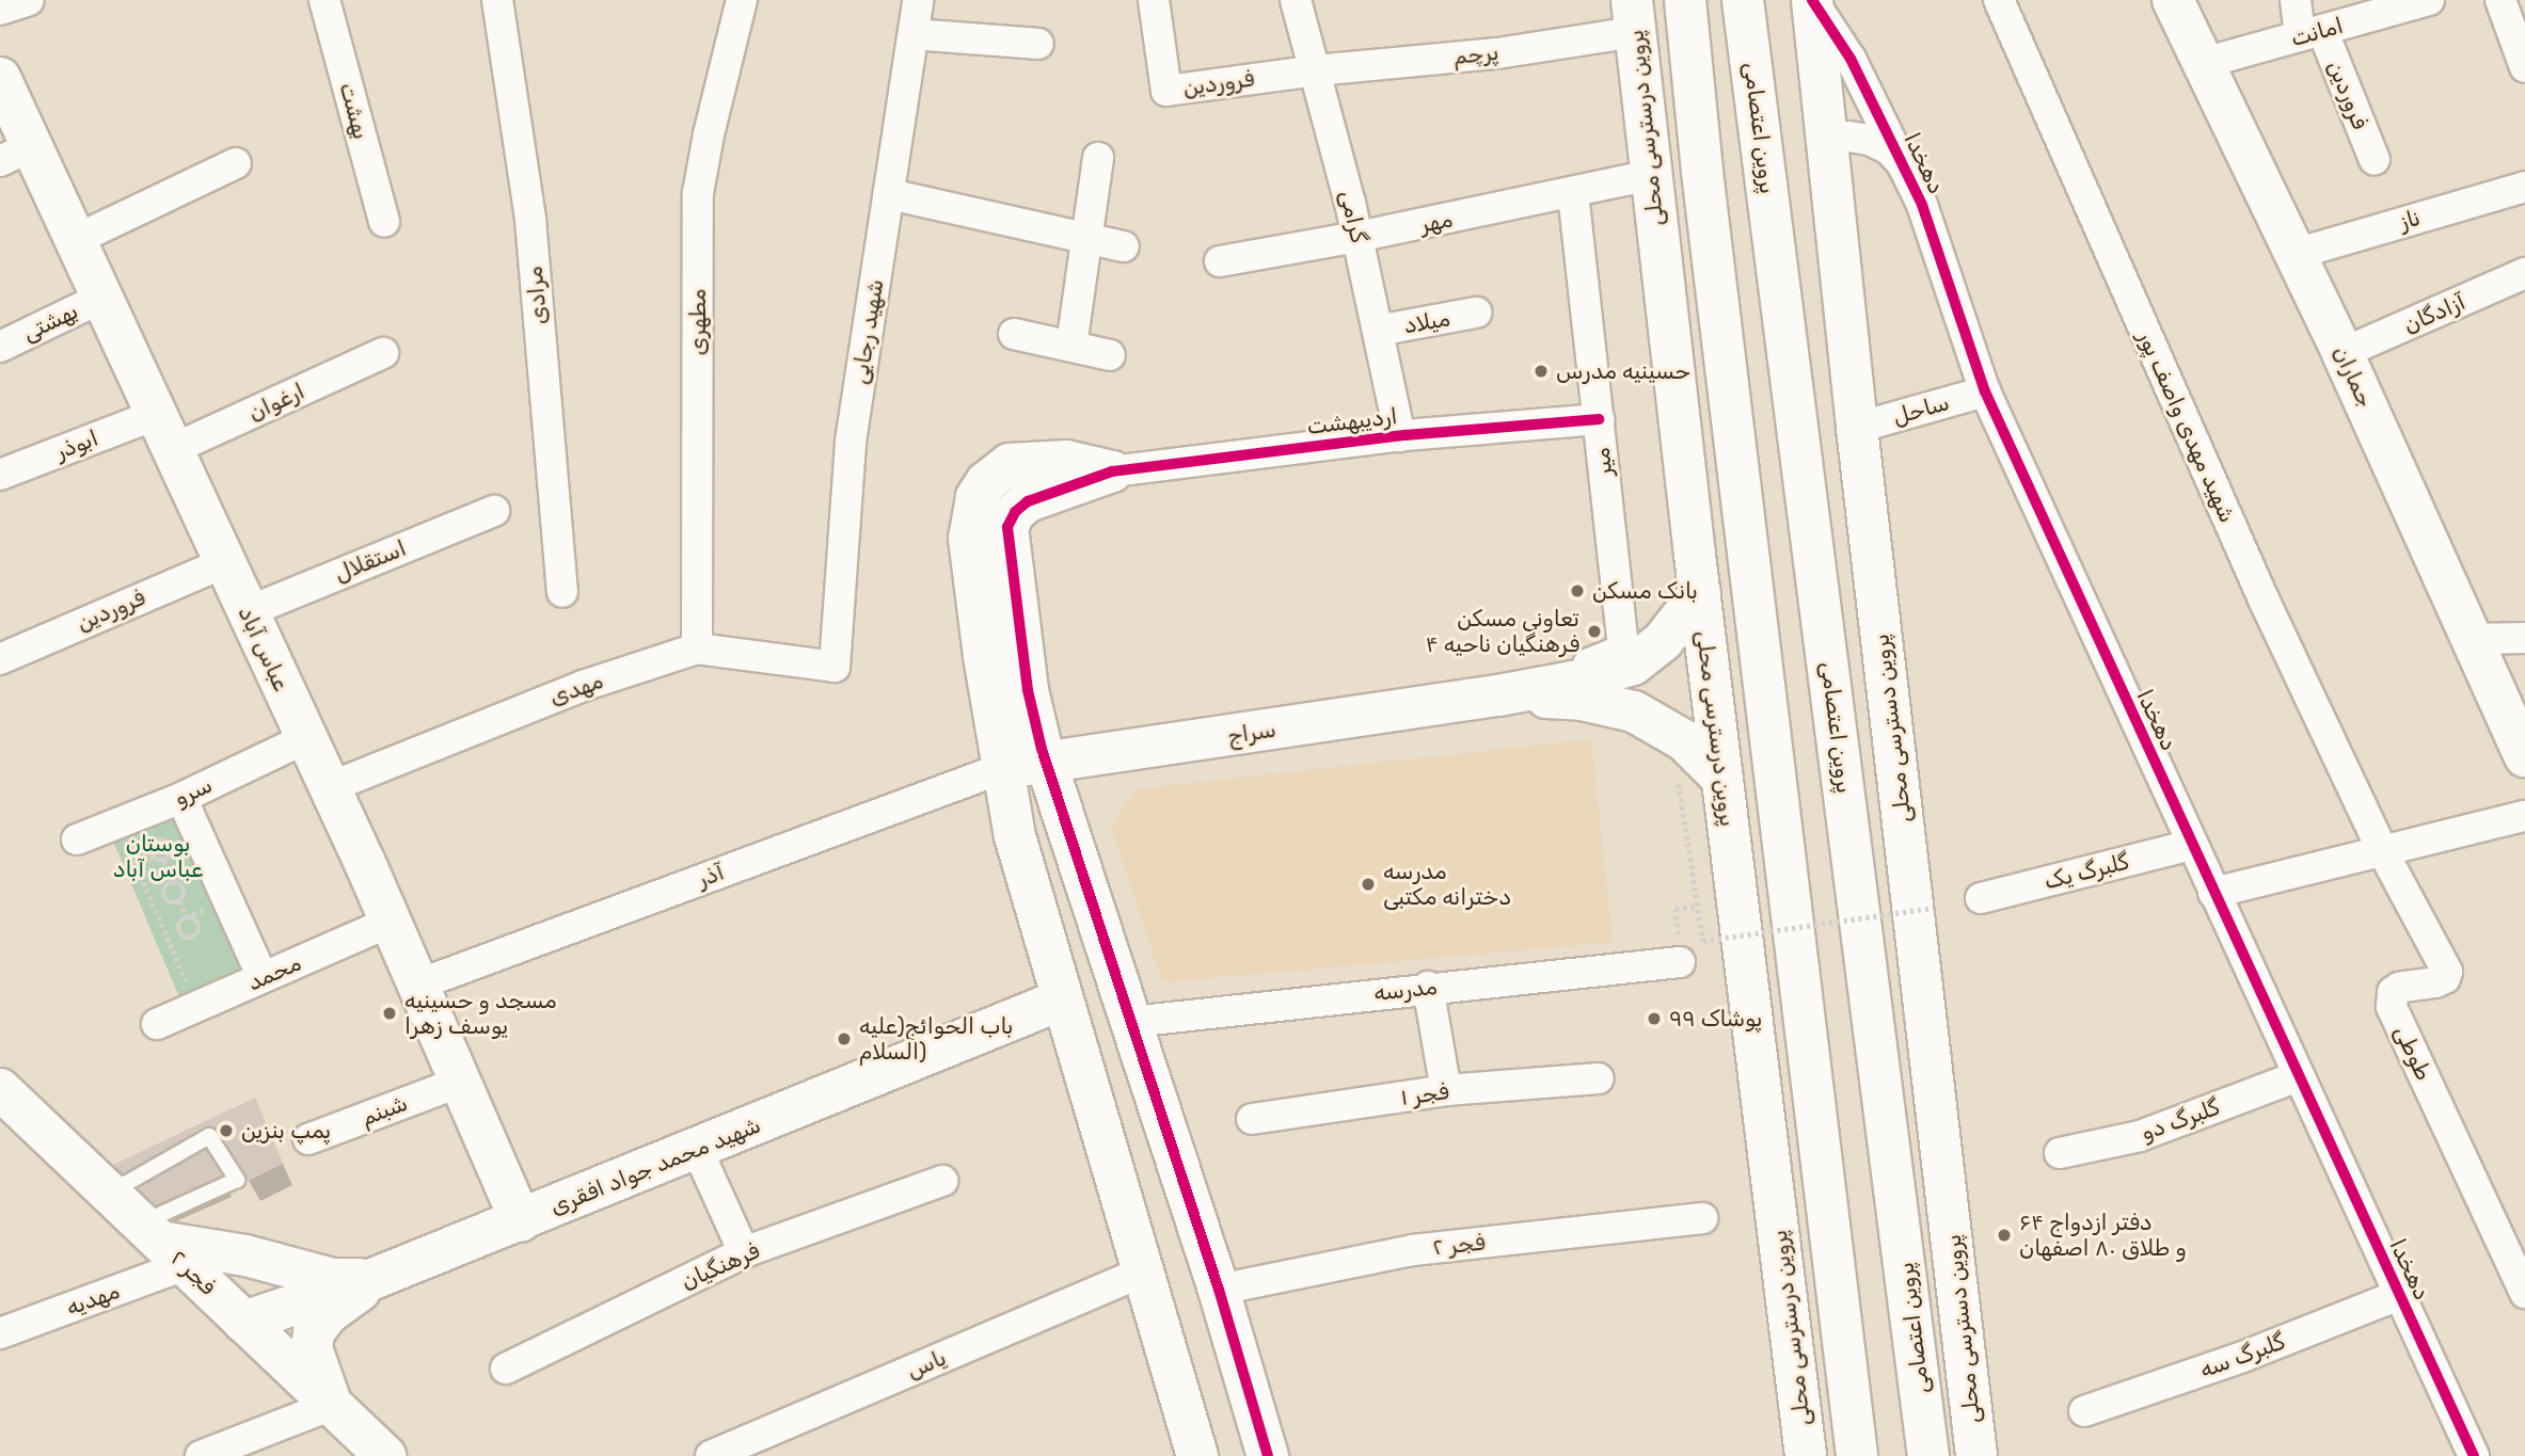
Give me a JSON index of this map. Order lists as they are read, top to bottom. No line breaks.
{"streets":{"street":["امانت","پرچم","فروردین","بهشت","پروین درسترسی محلی","پروین اعتصامی","دهخدا","گرامی","ناز","مهر","مرادی","آزادگان","بهشتی","مطهری","میلاد","شهید رجایی","جماران","ارغوان","ساحل","اردیبهشت","شهید مهدی واصف پور","ابوذر","میر","استقلال","عباس آباد","مهدی","پروین دسترسی محلی","سراج","سرو","گلبرگ یک","آذر","محمد","مدرسه","طوطی","فجر ۱","شبنم","گلبرگ دو","شهید محمد جواد افقری","فجر ۲","فرهنگیان","مهدیه","گلبرگ سه","یاس"]},"crossings":[["امانت","فروردین"],["امانت","جماران"],["پرچم","فروردین"],["پرچم","پروین درسترسی محلی"],["پرچم","گرامی"],["فروردین","گرامی"],["فروردین","عباس آباد"],["پروین درسترسی محلی","مهر"],["پروین درسترسی محلی","سراج"],["دهخدا","ساحل"],["دهخدا","پروین دسترسی محلی"],["دهخدا","گلبرگ یک"],["دهخدا","گلبرگ دو"],["دهخدا","گلبرگ سه"],["گرامی","مهر"],["گرامی","میلاد"],["گرامی","اردیبهشت"],["ناز","جماران"],["مهر","میر"],["آزادگان","جماران"],["بهشتی","عباس آباد"],["مطهری","مهدی"],["شهید رجایی","مهدی"],["ارغوان","ابوذر"],["ارغوان","عباس آباد"],["ساحل","پروین دسترسی محلی"],["اردیبهشت","میر"],["شهید مهدی واصف پور","طوطی"],["ابوذر","عباس آباد"],["میر","سراج"],["استقلال","عباس آباد"],["عباس آباد","مهدی"],["عباس آباد","سرو"],["عباس آباد","آذر"],["عباس آباد","محمد"],["عباس آباد","شبنم"],["عباس آباد","شهید محمد جواد افقری"],["سراج","آذر"],["شهید محمد جواد افقری","فجر ۲"],["فجر ۲","مهدیه"]],"parks":["بوستان عباس آباد"],"places":["حسینیه مدرس","بانک مسکن","تعاونی مسکن فرهنگیان ناحیه ۴","مدرسه دخترانه مکتبی","مسجد و حسینیه یوسف زهرا","پوشاک ۹۹","باب الحوائج(علیه السلام)","پمپ بنزین","دفتر ازدواج ۶۴ و طلاق ۸۰ اصفهان"]}
